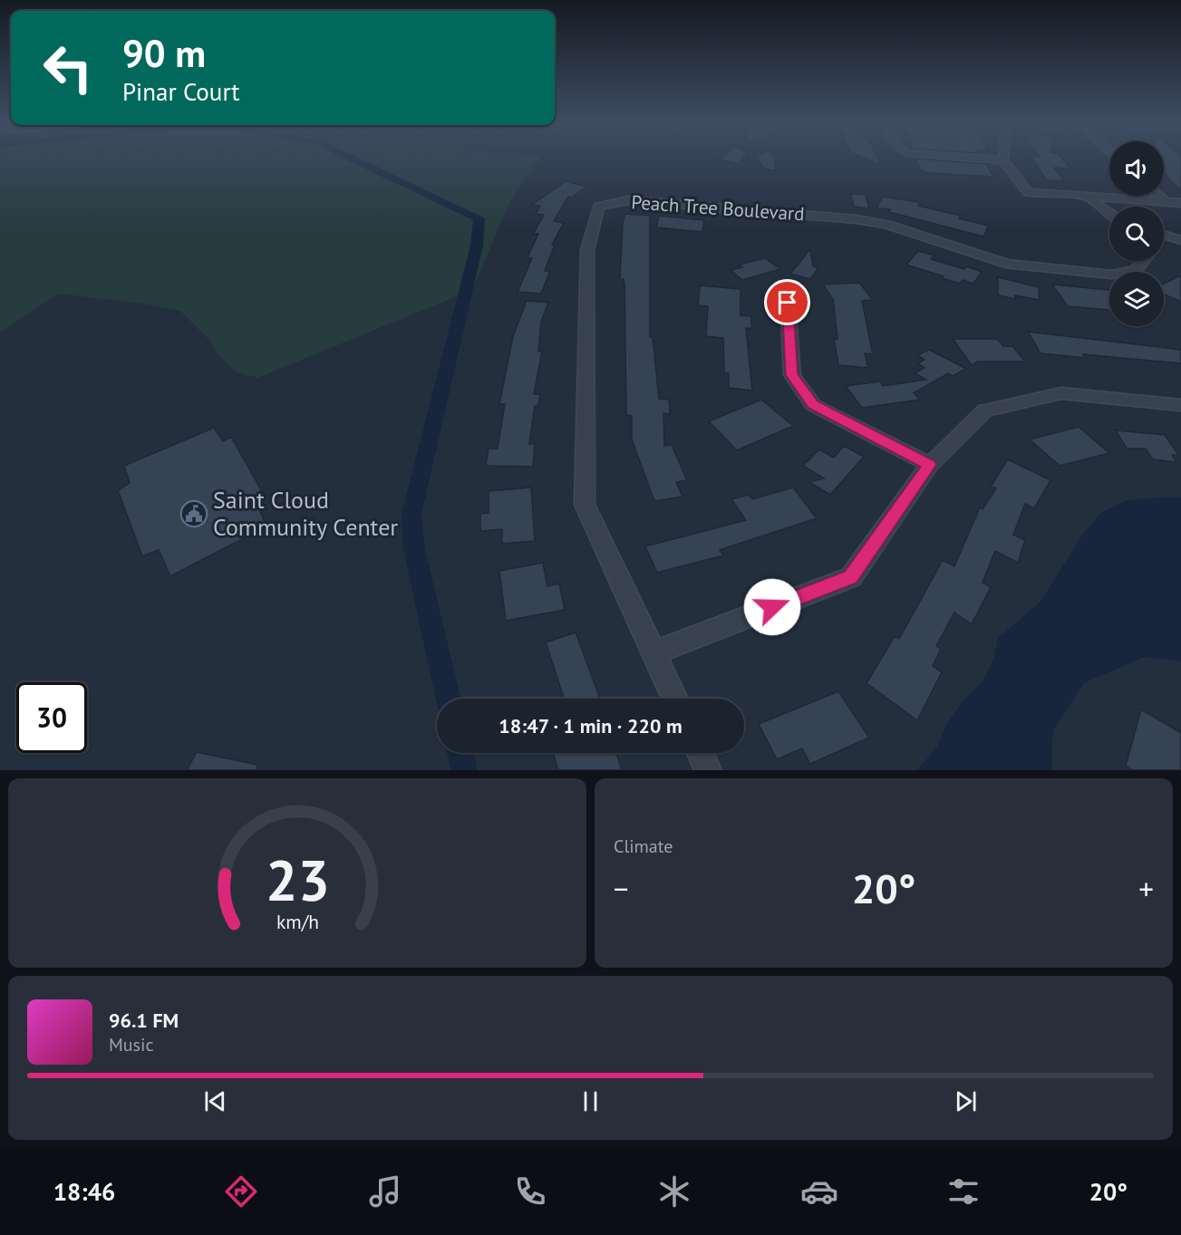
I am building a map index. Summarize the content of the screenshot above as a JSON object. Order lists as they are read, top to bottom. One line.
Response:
{"streets":{"street":["Peach Tree Boulevard"]},"places":{"public building":["Saint Cloud Community Center"]},"page":{"turn":["90 m","Pinar Court"],"limit":"30","trip":"18:47 · 1 min · 220 m","tile":"Climate","heat":["−","20°","+"],"song":["96.1 FM","Music"],"tabs":["18:46","20°"],"gauge":["23","km/h"]}}
